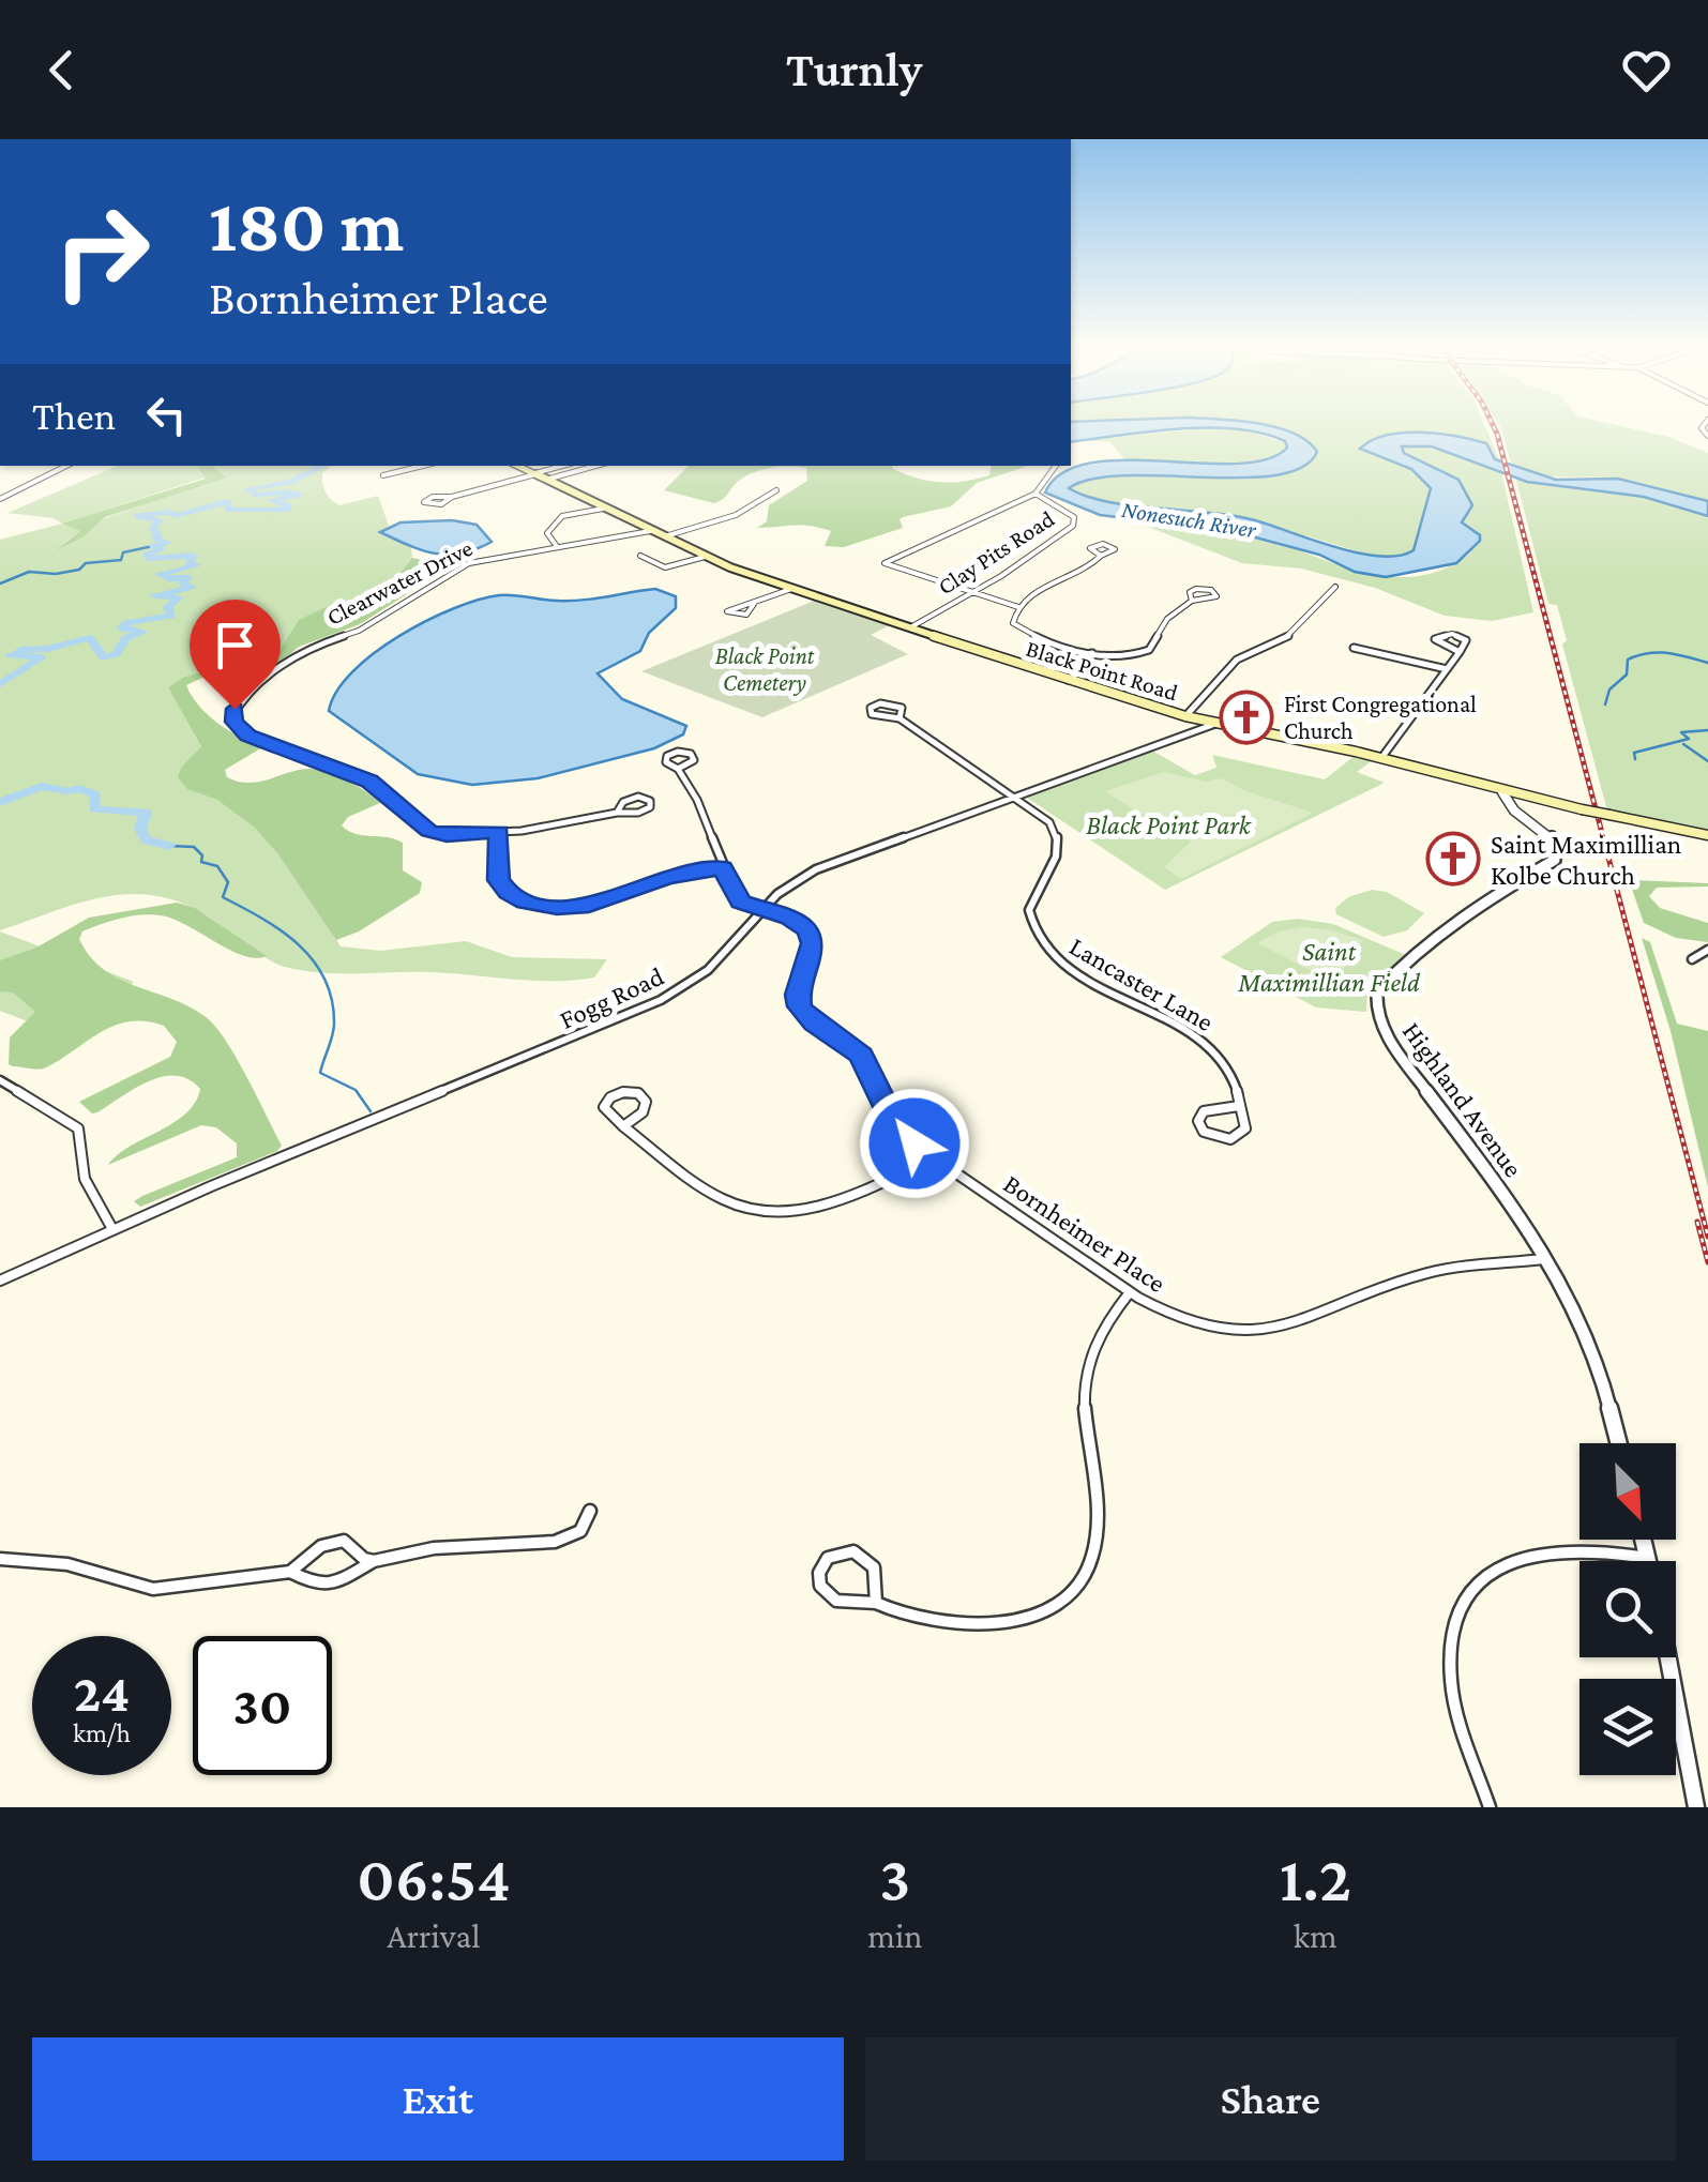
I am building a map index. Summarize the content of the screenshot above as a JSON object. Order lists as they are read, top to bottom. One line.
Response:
{"streets":{"main road":["Black Point Road"],"street":["Clay Pits Road","Clearwater Drive","Lancaster Lane","Fogg Road","Highland Avenue","Bornheimer Place"]},"crossings":[["Clay Pits Road","Black Point Road"],["Clearwater Drive","Black Point Road"],["Black Point Road","Fogg Road"],["Black Point Road","Highland Avenue"],["Lancaster Lane","Fogg Road"],["Fogg Road","Bornheimer Place"],["Highland Avenue","Bornheimer Place"]],"water":["Nonesuch River"],"parks":["Black Point Cemetery","Black Point Park","Saint Maximillian Field"],"places":{"church":["First Congregational Church","Saint Maximillian Kolbe Church"]},"north":"bottom right","page":{"header":"Turnly","turn":["180 m","Bornheimer Place"],"then":"Then","speed":"24 km/h","limit":"30","eta":["06:54","Arrival","3","min","1.2","km"],"buttons":["Exit","Share"]}}
